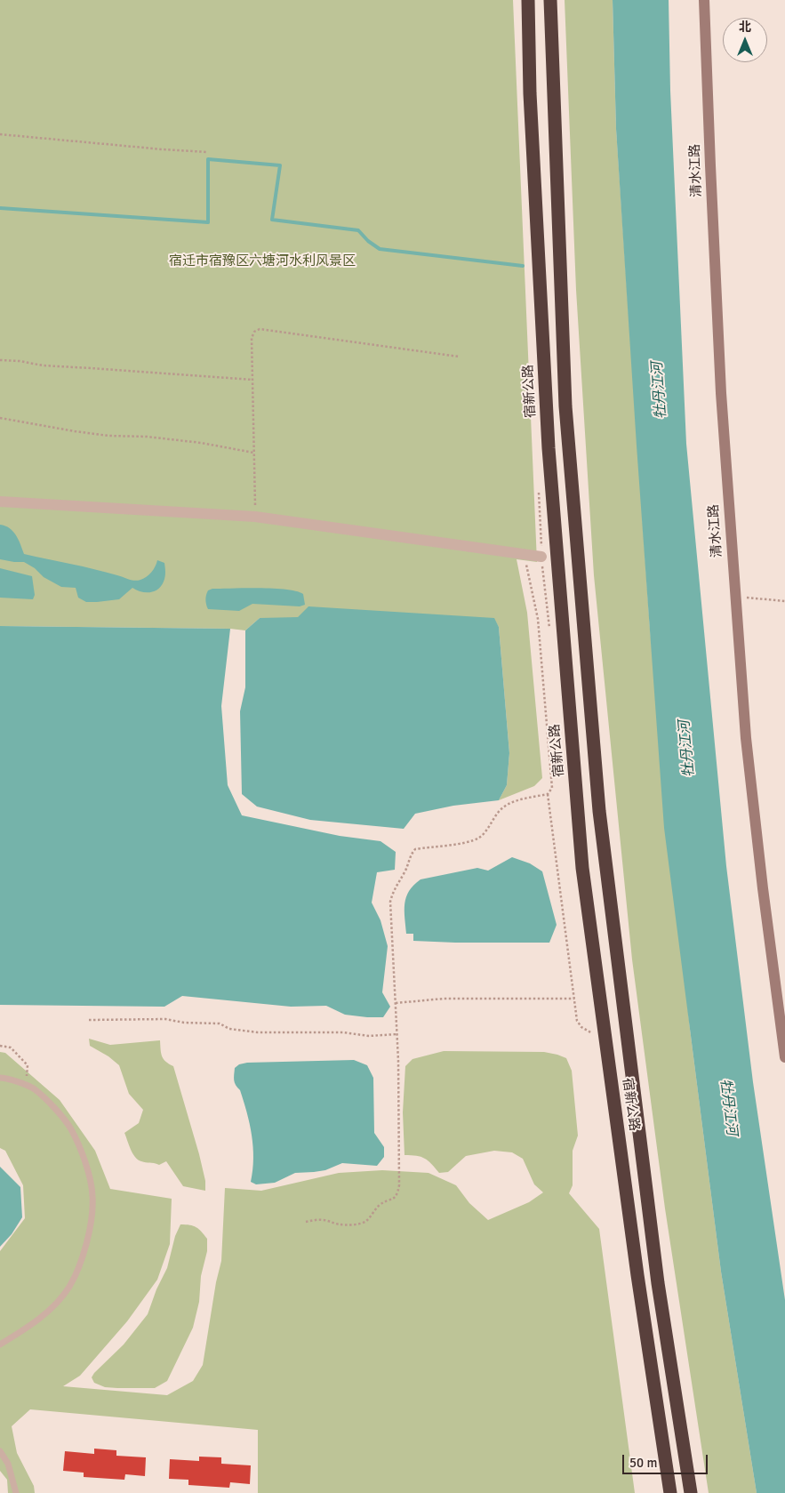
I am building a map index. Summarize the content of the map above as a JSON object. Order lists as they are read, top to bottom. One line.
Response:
{"streets":{"highway":["宿新公路"],"street":["清水江路"]},"water":["牡丹江河"],"parks":["宿迁市宿豫区六塘河水利风景区"],"scale_bar":"50 m","north":"top"}
